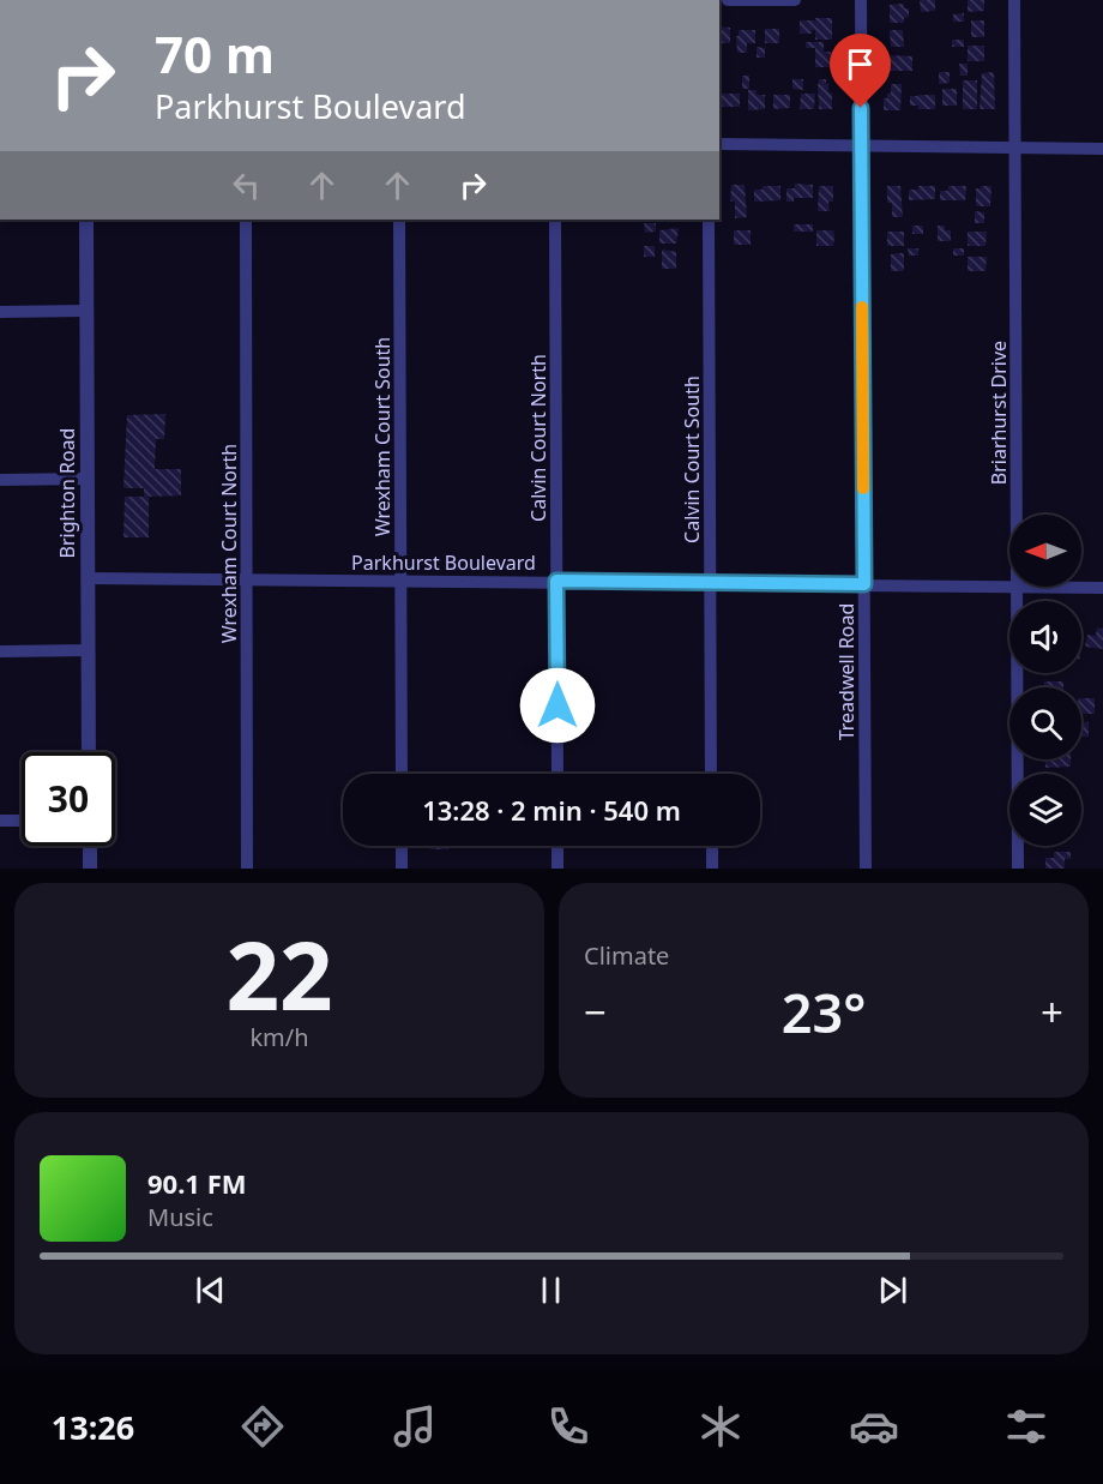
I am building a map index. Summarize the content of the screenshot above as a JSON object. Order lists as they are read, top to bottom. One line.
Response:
{"streets":{"street":["Briarhurst Drive","Wrexham Court South","Calvin Court North","Calvin Court South","Brighton Road","Wrexham Court North","Parkhurst Boulevard","Treadwell Road"]},"crossings":[["Wrexham Court South","Parkhurst Boulevard"],["Calvin Court North","Parkhurst Boulevard"],["Calvin Court South","Parkhurst Boulevard"],["Brighton Road","Parkhurst Boulevard"],["Wrexham Court North","Parkhurst Boulevard"],["Parkhurst Boulevard","Treadwell Road"]],"north":"left","page":{"turn":["70 m","Parkhurst Boulevard"],"limit":"30","trip":"13:28 · 2 min · 540 m","tile":[["22","km/h"],"Climate"],"heat":["−","23°","+"],"song":["90.1 FM","Music"],"tabs":"13:26"}}
